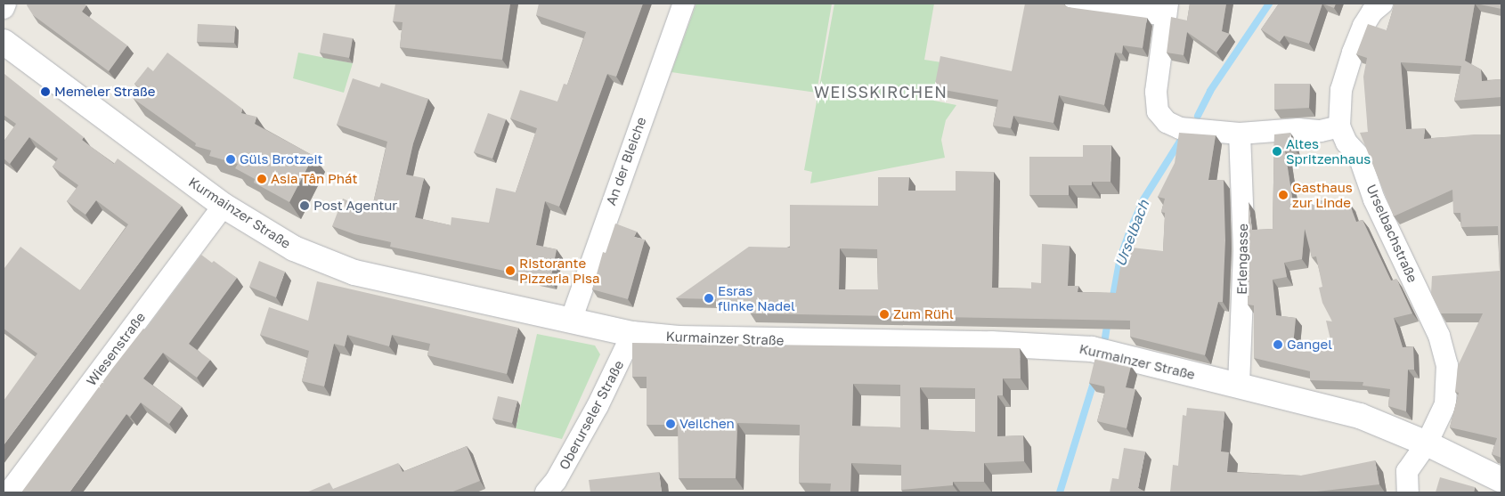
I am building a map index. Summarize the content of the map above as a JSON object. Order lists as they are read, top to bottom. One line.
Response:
{"streets":{"main road":["Kurmainzer Straße"],"street":["An der Bleiche","Urselbachstraße","Erlengasse","Wiesenstraße","Oberurseler Straße"]},"crossings":[["An der Bleiche","Kurmainzer Straße"],["Kurmainzer Straße","Urselbachstraße"],["Kurmainzer Straße","Erlengasse"],["Kurmainzer Straße","Wiesenstraße"],["Kurmainzer Straße","Oberurseler Straße"]],"districts":["WEISSKIRCHEN"],"water":["Urselbach"],"places":["Memeler Straße","Altes Spritzenhaus","Güls Brotzeit","Asia Tân Phát","Gasthaus zur Linde","Post Agentur","Ristorante Pizzeria Pisa","Esras flinke Nadel","Zum Rühl","Gangel","Veilchen"]}
